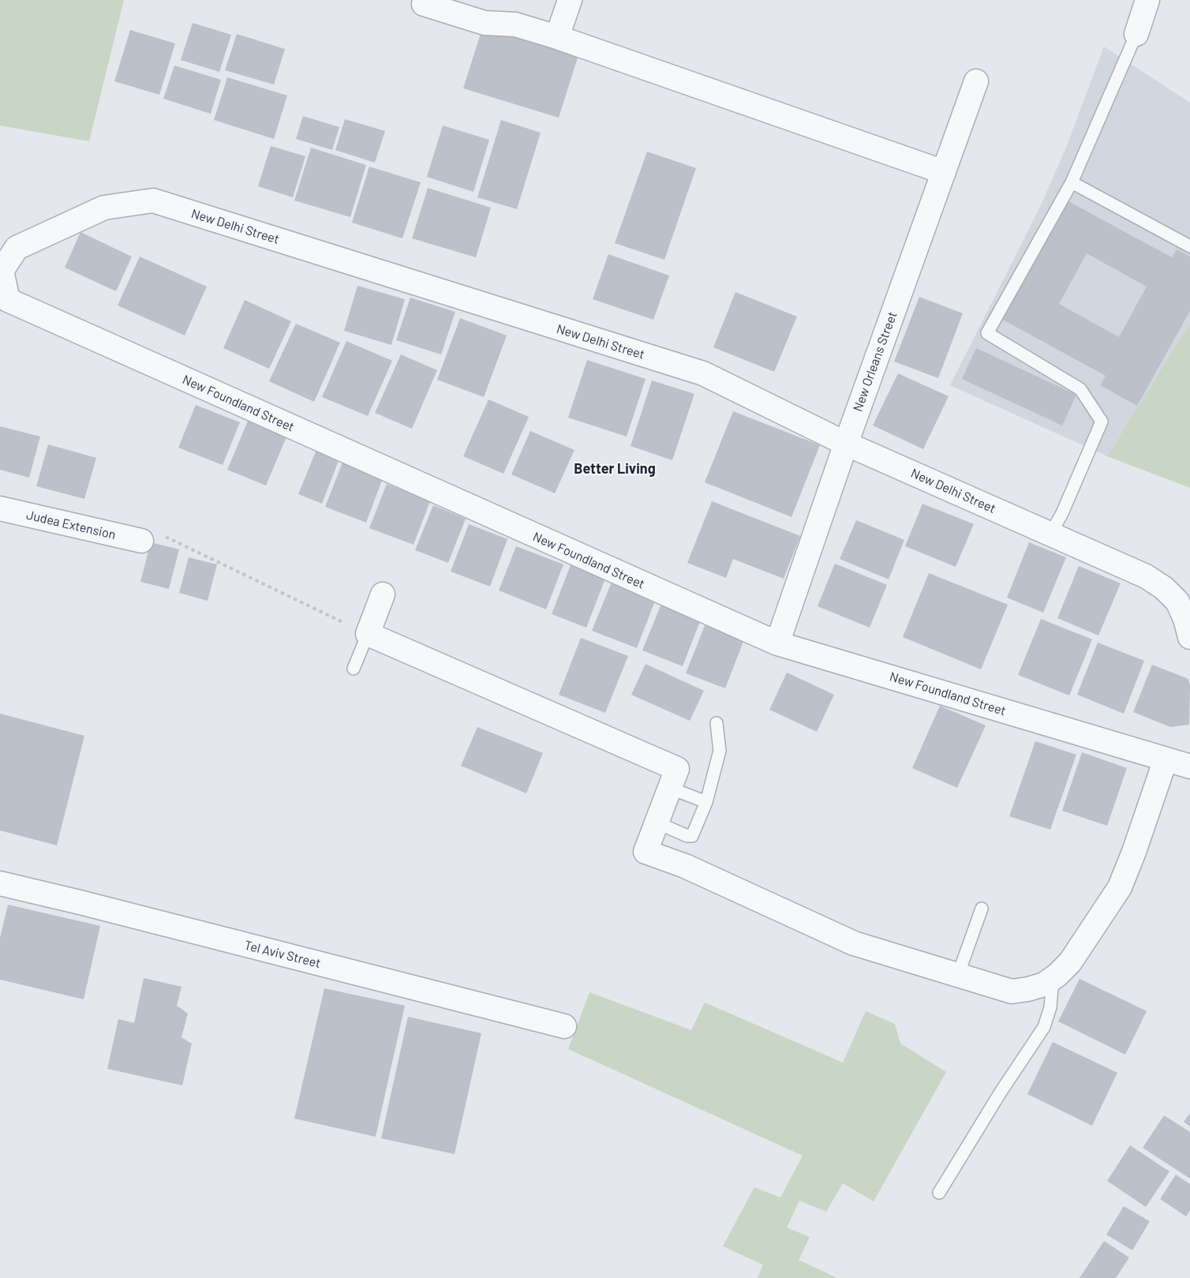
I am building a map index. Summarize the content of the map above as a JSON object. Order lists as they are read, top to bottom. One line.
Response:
{"streets":{"street":["New Delhi Street","New Orleans Street","New Foundland Street","Judea Extension","Tel Aviv Street"]},"crossings":[["New Delhi Street","New Orleans Street"],["New Delhi Street","New Foundland Street"],["New Orleans Street","New Foundland Street"]],"districts":["Better Living"]}
